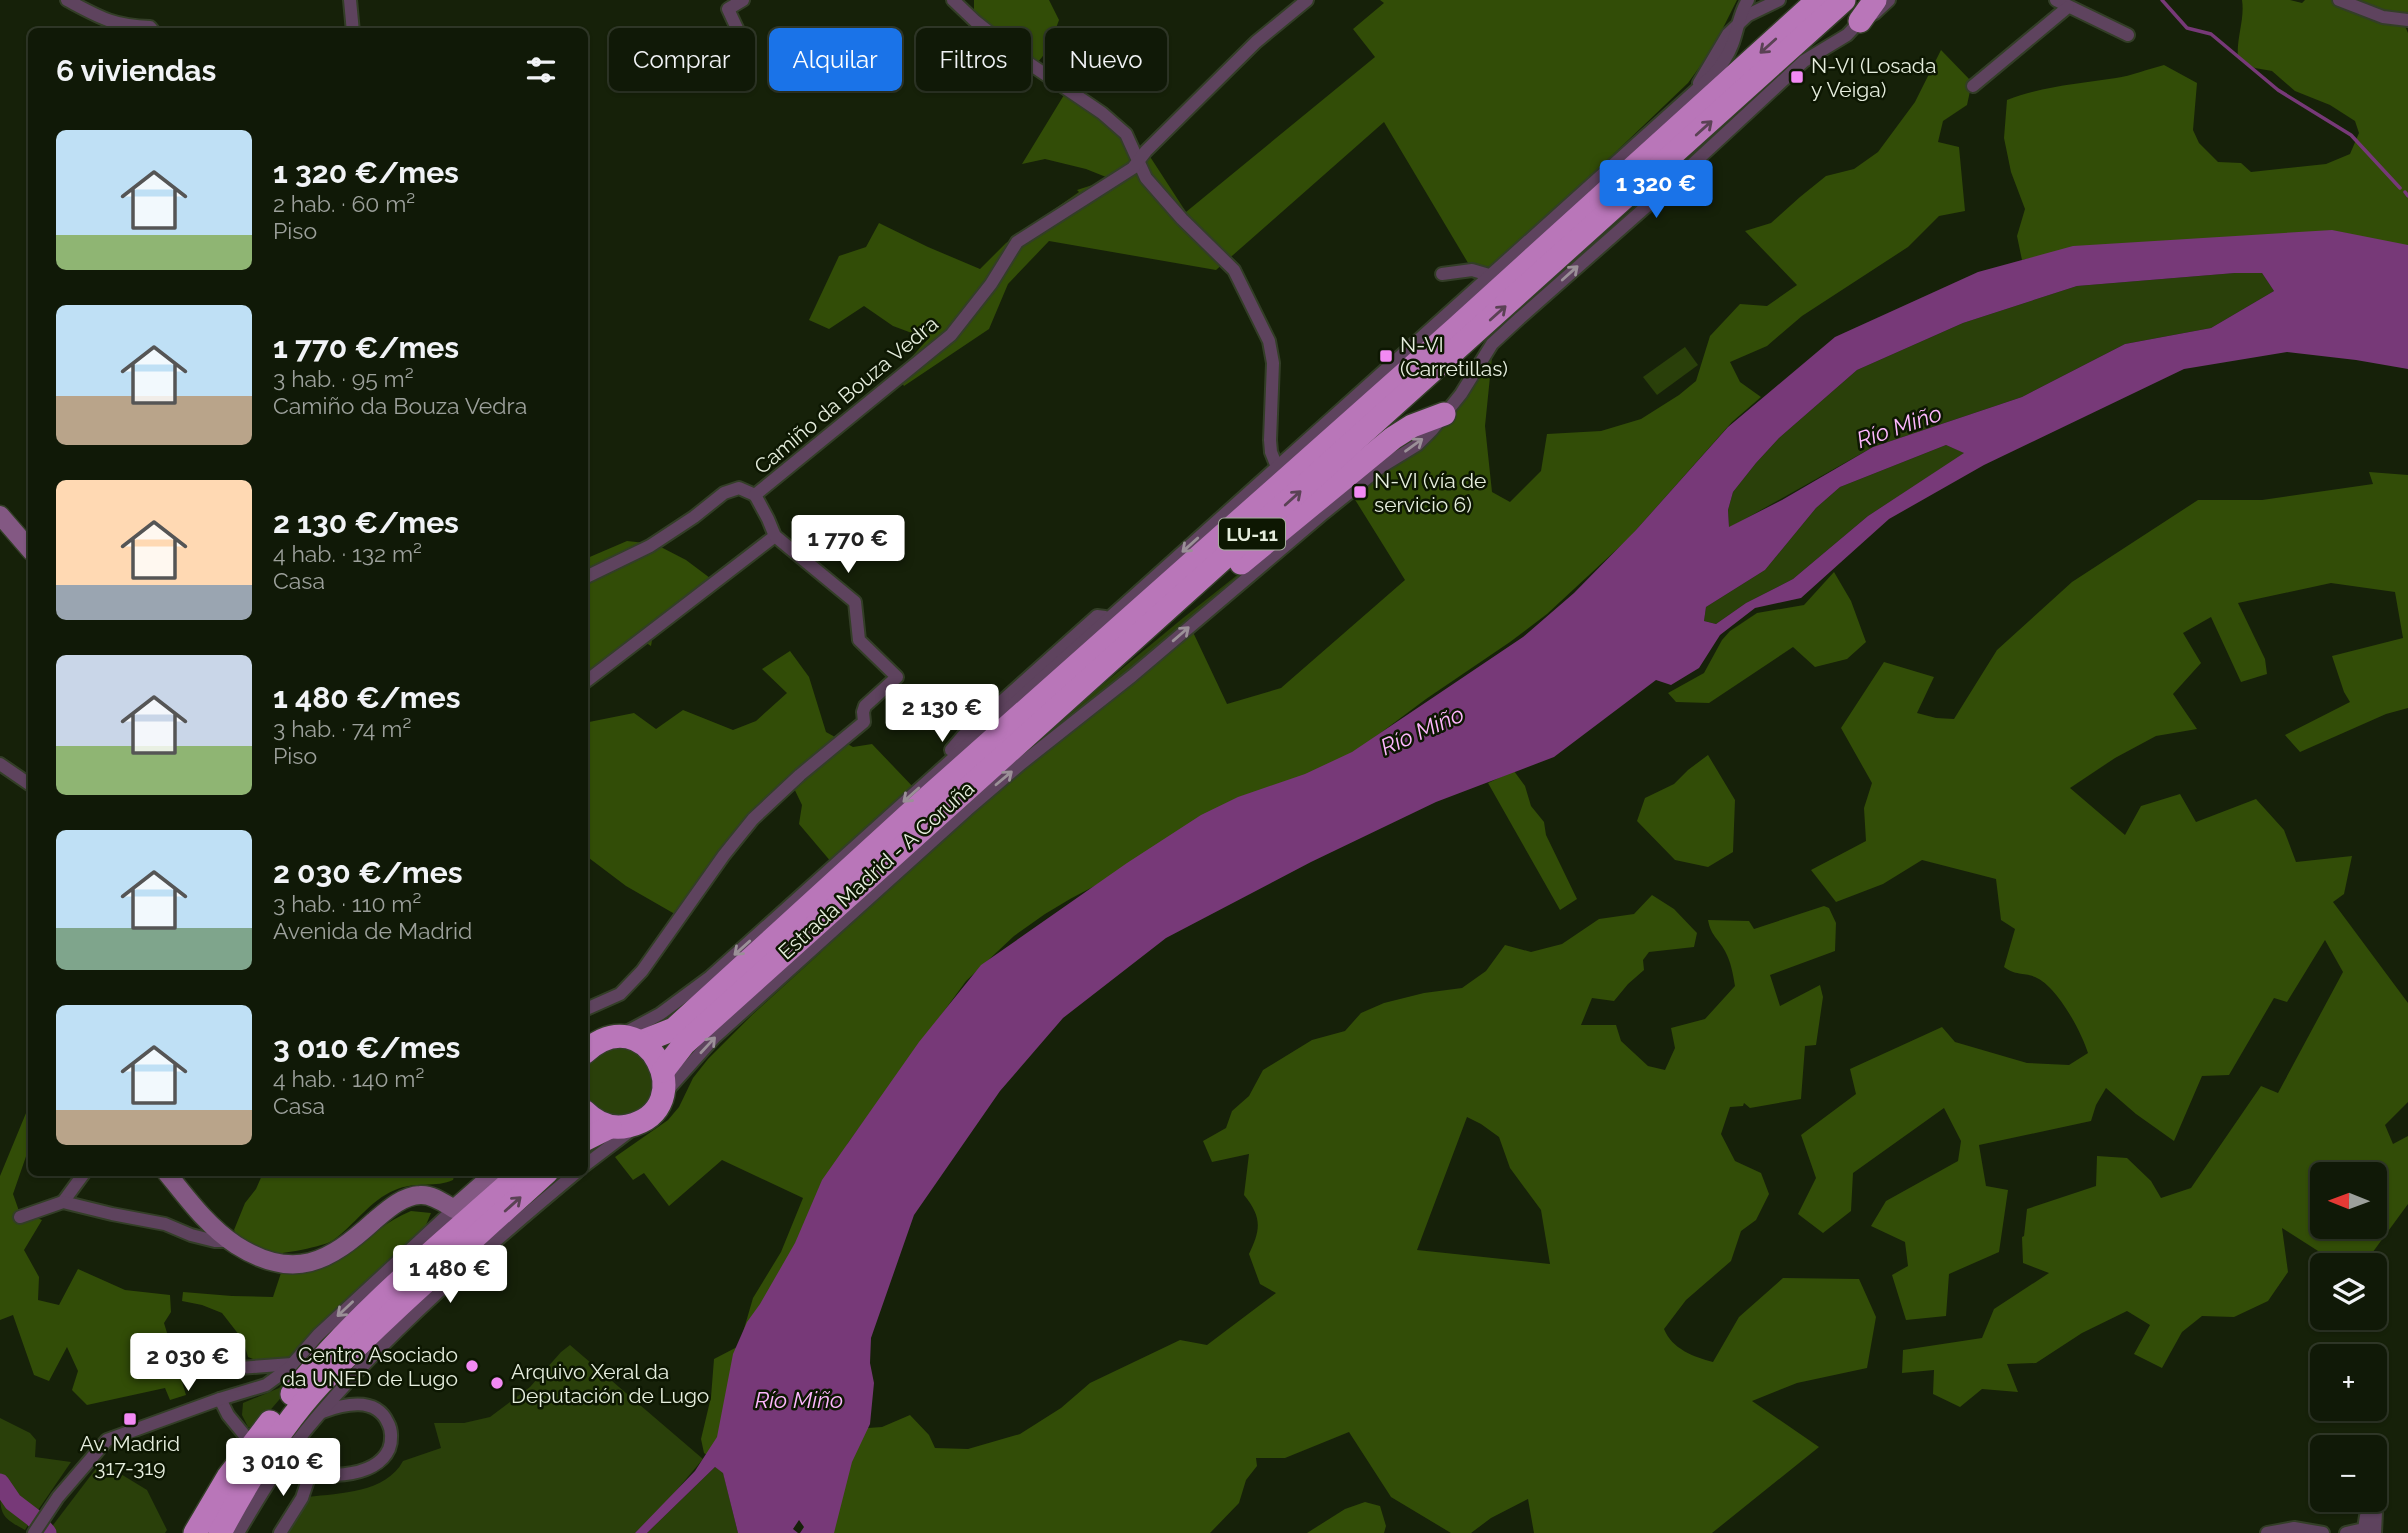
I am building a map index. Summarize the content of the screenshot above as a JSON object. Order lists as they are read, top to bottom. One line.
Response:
{"streets":{"highway":["LU-11","Estrada Madrid - A Coruña"],"street":["Camiño da Bouza Vedra"]},"water":["Río Miño"],"places":{"transit":["N-VI (Losada y Veiga)","N-VI (Carretillas)","N-VI (vía de servicio 6)","Av. Madrid 317-319"],"other":["Centro Asociado da UNED de Lugo","Arquivo Xeral da Deputación de Lugo"]},"north":"left","page":{"chip":["Comprar","Alquilar","Filtros","Nuevo"],"heading":"6 viviendas","list":[{"name":"1 320 €/mes","note":"2 hab. · 60 m² · Piso"},{"name":"1 770 €/mes","note":"3 hab. · 95 m² · Camiño da Bouza Vedra"},{"name":"2 130 €/mes","note":"4 hab. · 132 m² · Casa"},{"name":"1 480 €/mes","note":"3 hab. · 74 m² · Piso"},{"name":"2 030 €/mes","note":"3 hab. · 110 m² · Avenida de Madrid"},{"name":"3 010 €/mes","note":"4 hab. · 140 m² · Casa"}],"price":["1 320 €","1 770 €","2 130 €","1 480 €","2 030 €","3 010 €"],"map_buttons":["+","−"]}}
